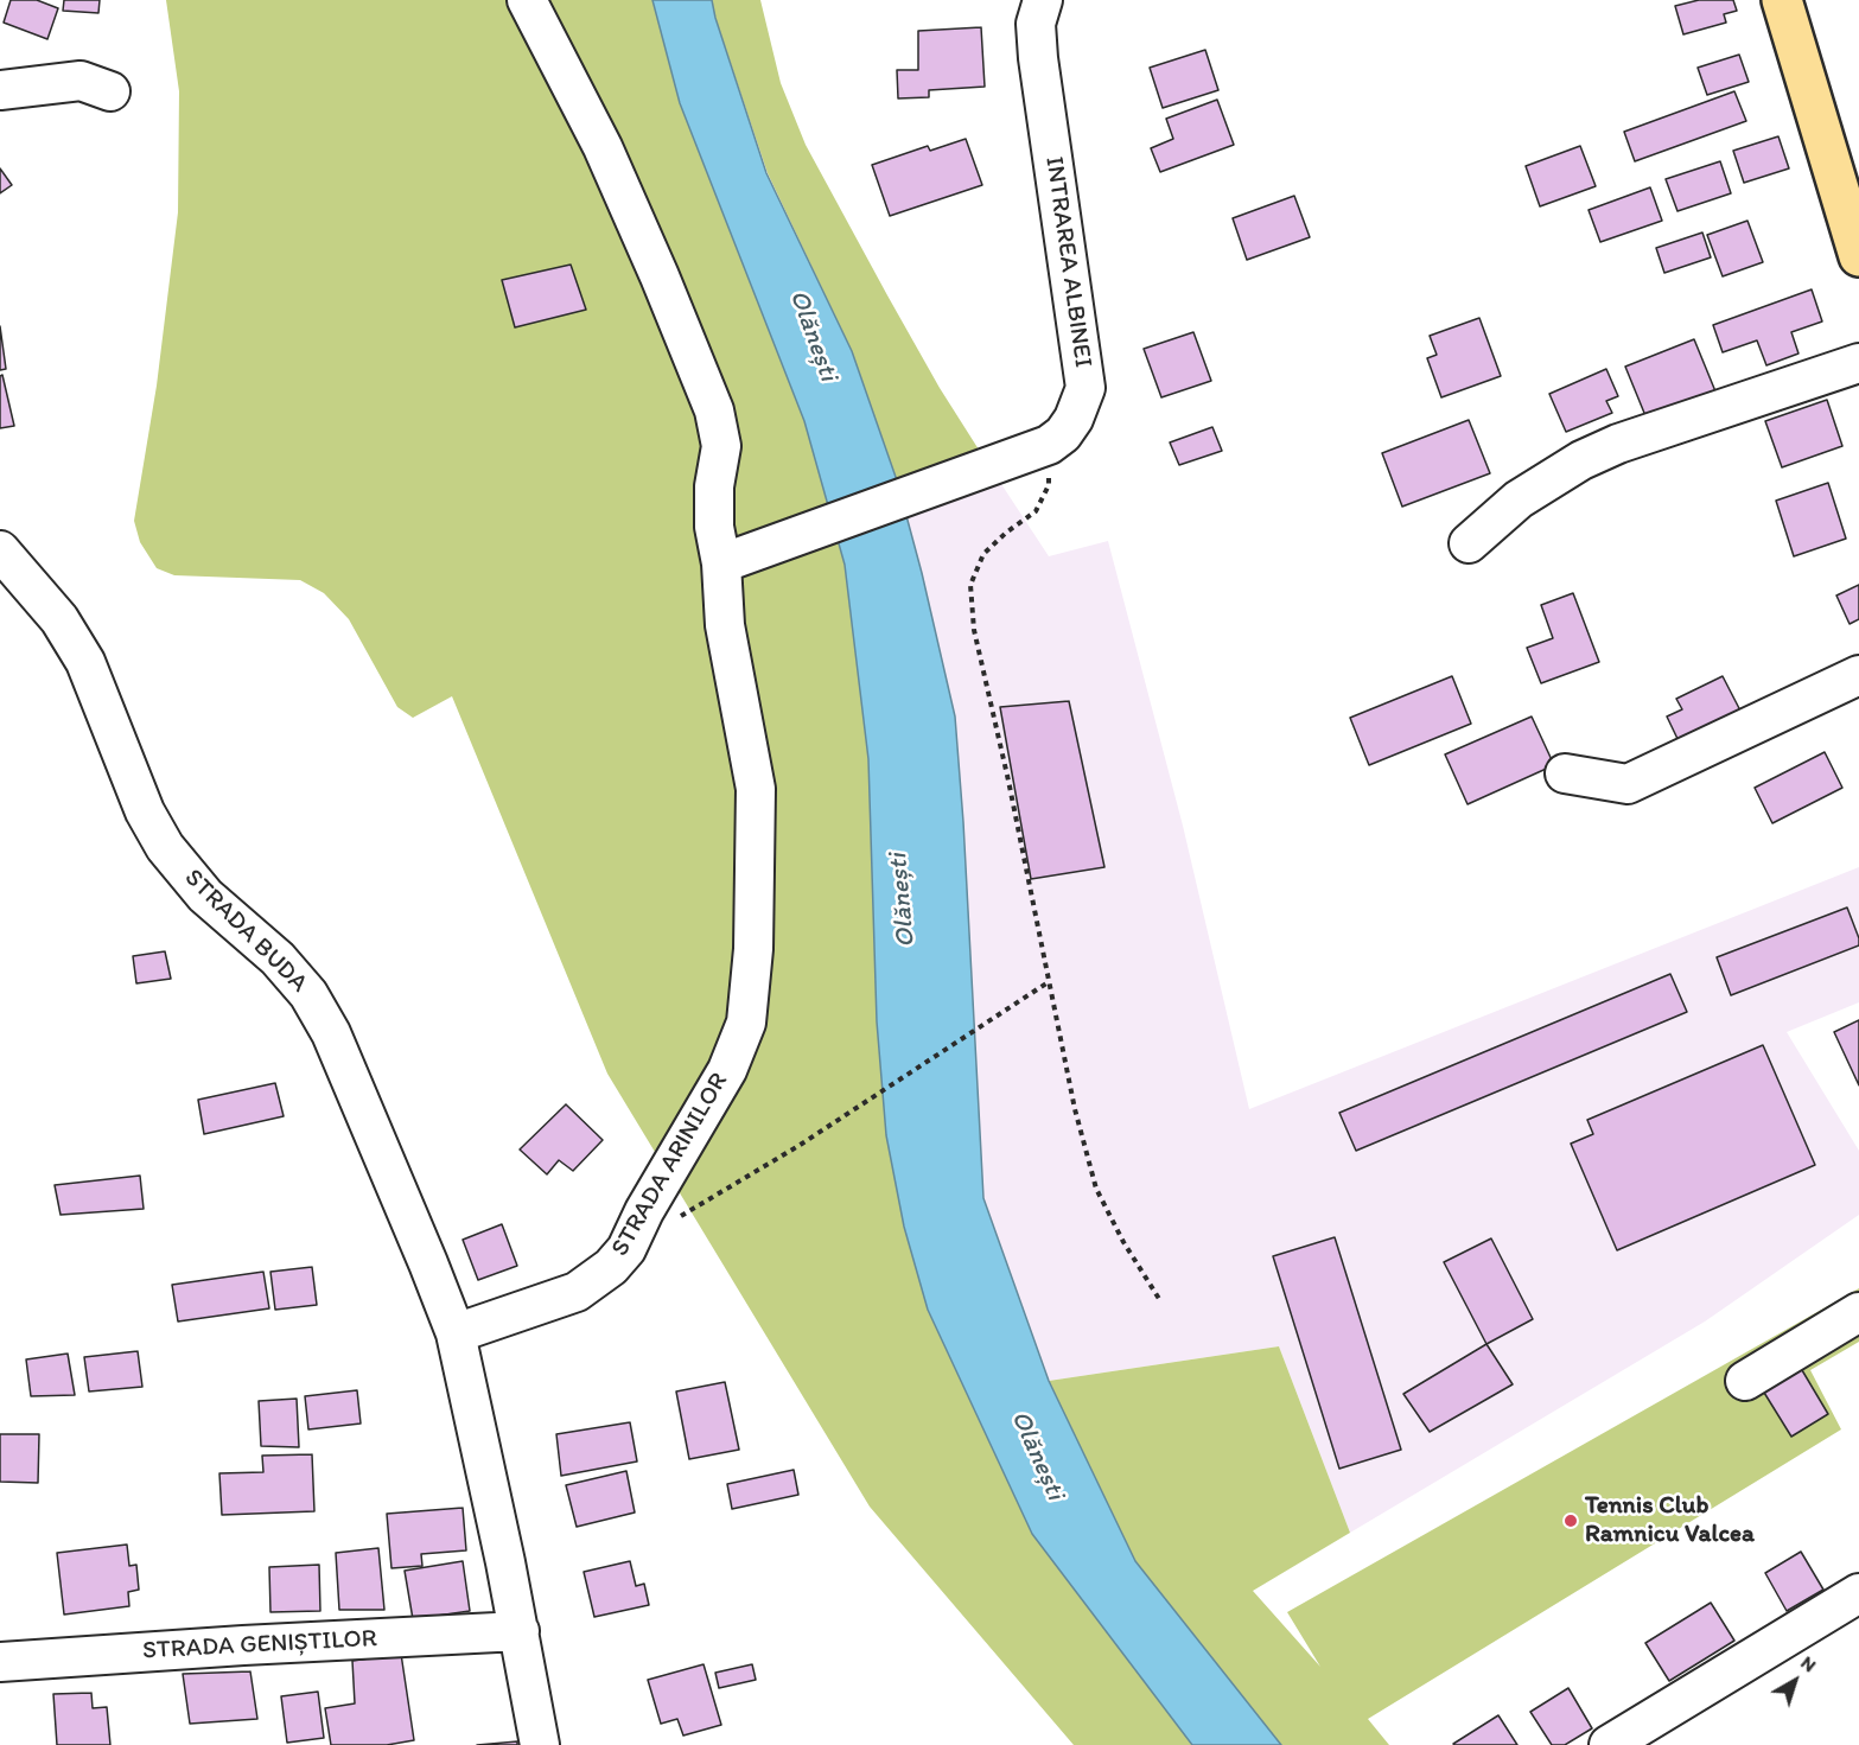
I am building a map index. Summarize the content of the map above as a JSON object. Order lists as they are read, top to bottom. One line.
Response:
{"streets":{"street":["INTRAREA ALBINEI","STRADA BUDA","STRADA ARINILOR","STRADA GENIȘTILOR"]},"crossings":[["INTRAREA ALBINEI","STRADA ARINILOR"],["STRADA BUDA","STRADA ARINILOR"]],"water":["Olănești"],"places":["Tennis Club Ramnicu Valcea"],"north":"top right"}
